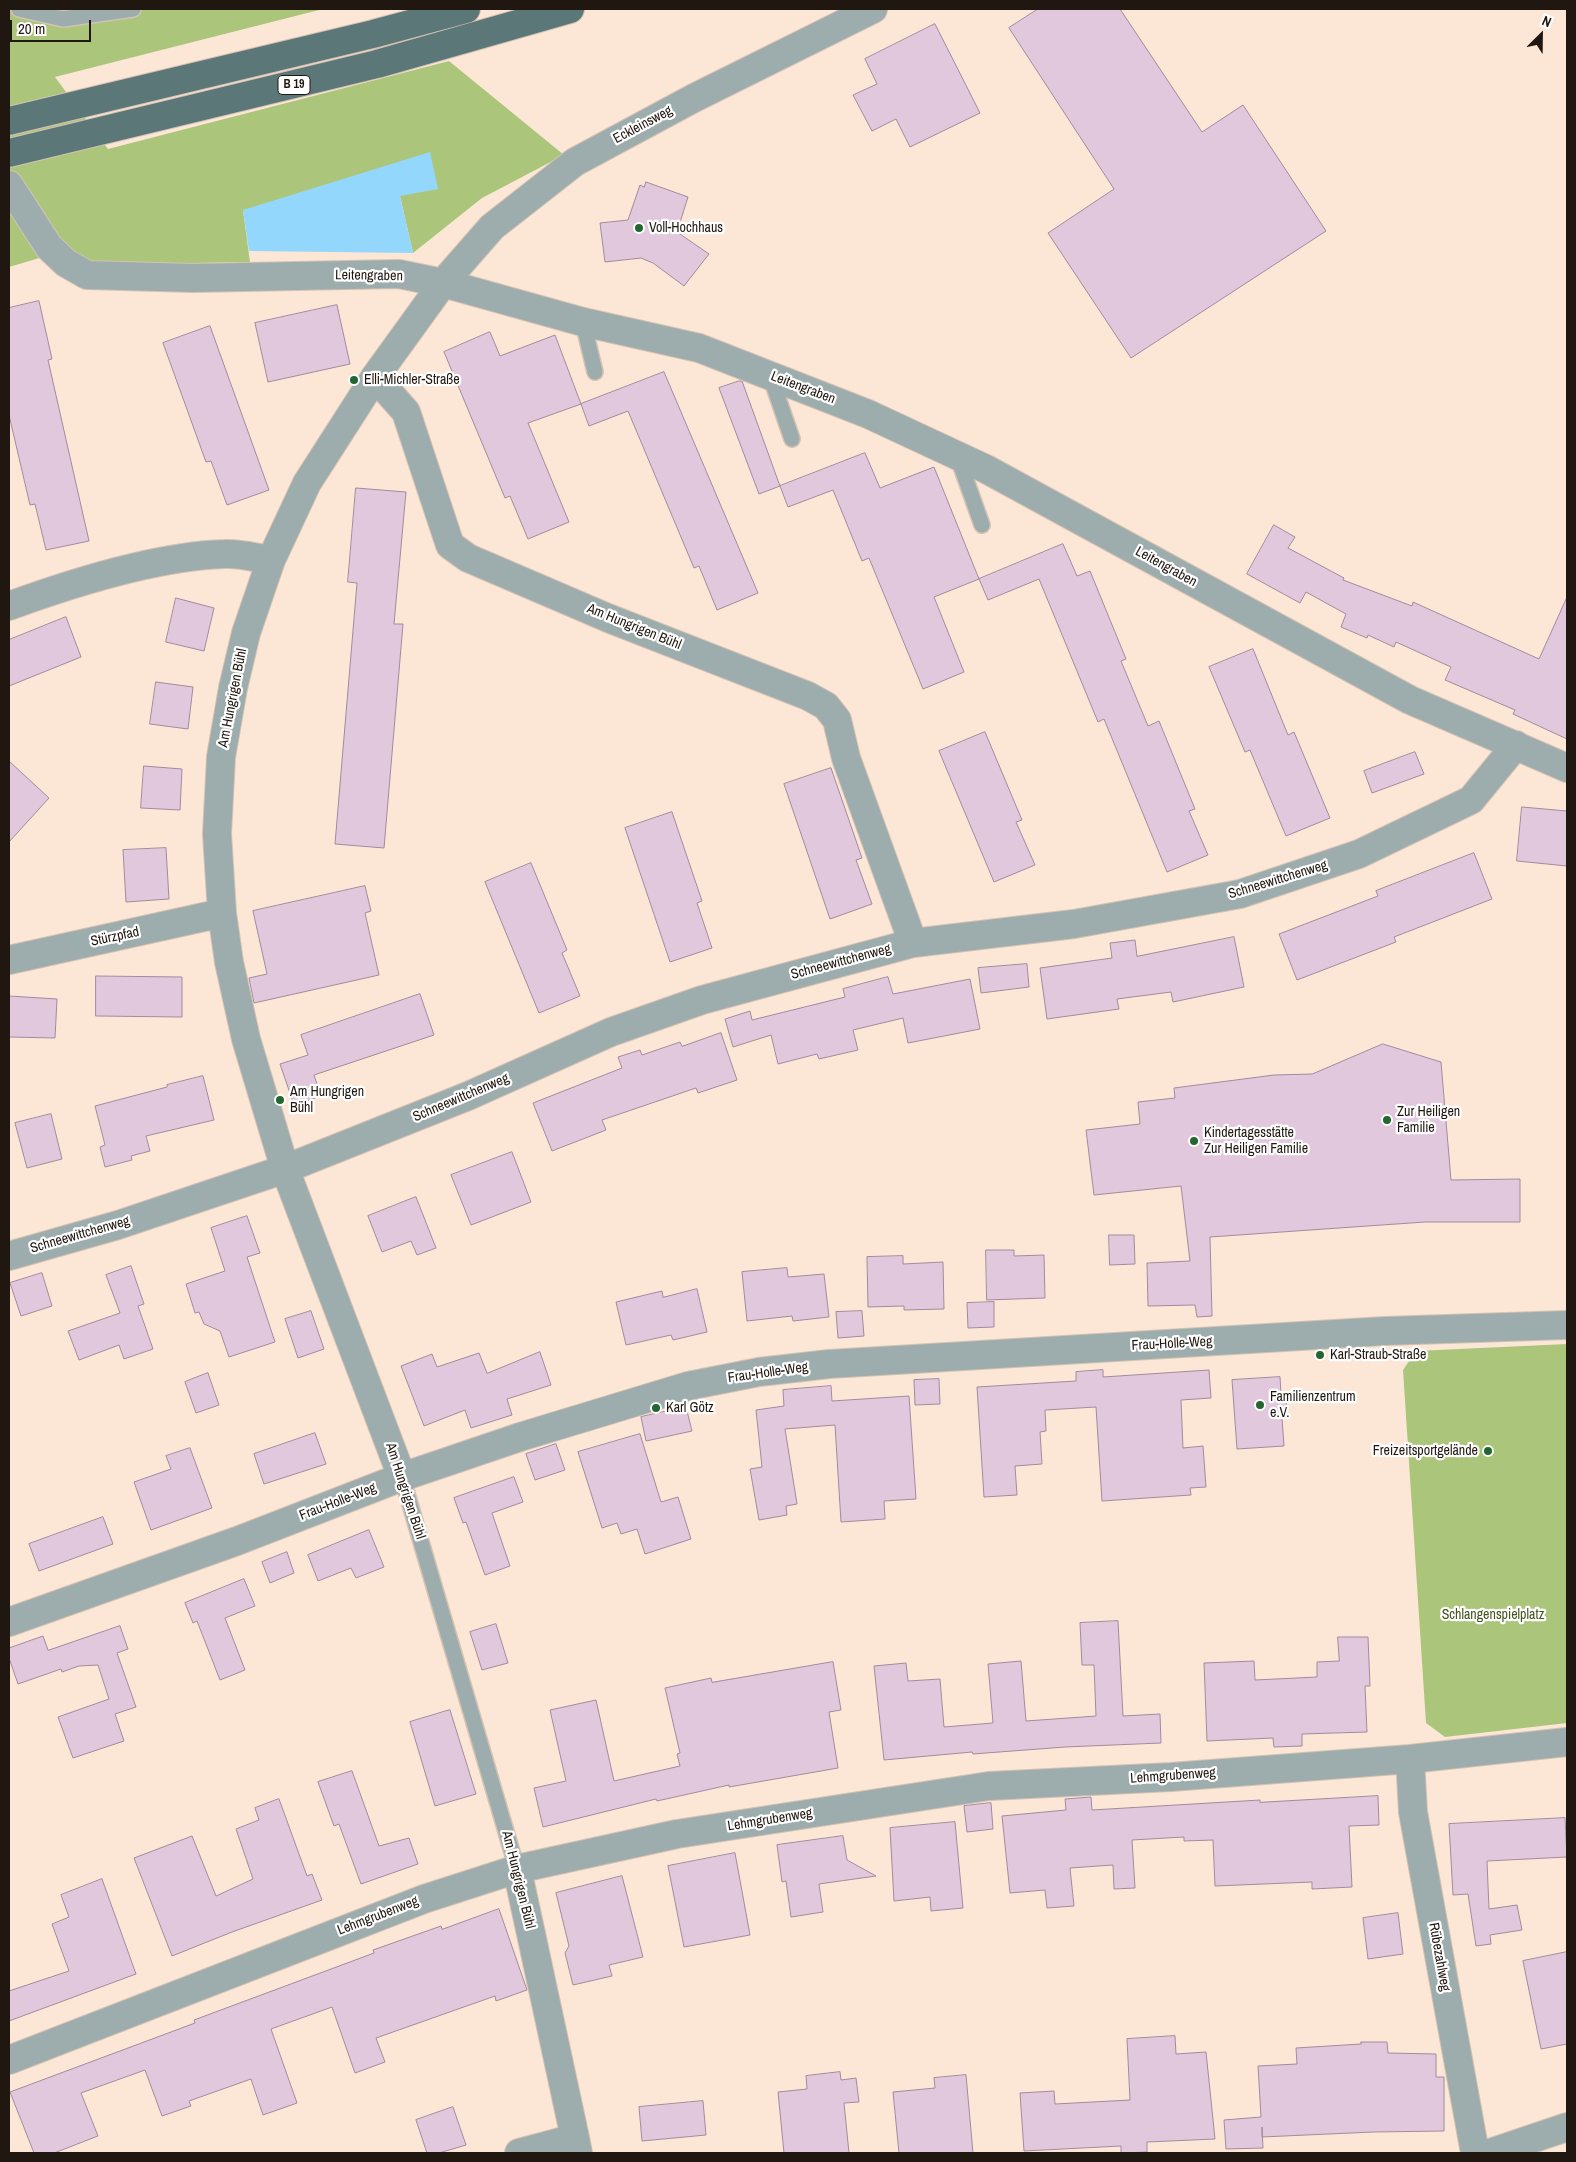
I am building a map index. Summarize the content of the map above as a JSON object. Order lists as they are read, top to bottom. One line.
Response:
{"streets":{"main road":["B 19"],"street":["Eckleinsweg","Leitengraben","Am Hungrigen Bühl","Schneewittchenweg","Stürzpfad","Frau-Holle-Weg","Lehmgrubenweg","Rübezahlweg"]},"crossings":[["Eckleinsweg","Leitengraben"],["Eckleinsweg","Am Hungrigen Bühl"],["Leitengraben","Am Hungrigen Bühl"],["Leitengraben","Schneewittchenweg"],["Am Hungrigen Bühl","Schneewittchenweg"],["Am Hungrigen Bühl","Stürzpfad"],["Am Hungrigen Bühl","Frau-Holle-Weg"],["Am Hungrigen Bühl","Lehmgrubenweg"],["Lehmgrubenweg","Rübezahlweg"]],"parks":["Schlangenspielplatz"],"places":["Voll-Hochhaus","Elli-Michler-Straße","Am Hungrigen Bühl","Zur Heiligen Familie","Kindertagesstätte Zur Heiligen Familie","Karl-Straub-Straße","Familienzentrum e.V.","Karl Götz","Freizeitsportgelände"],"scale_bar":"20 m","north":"top right"}
